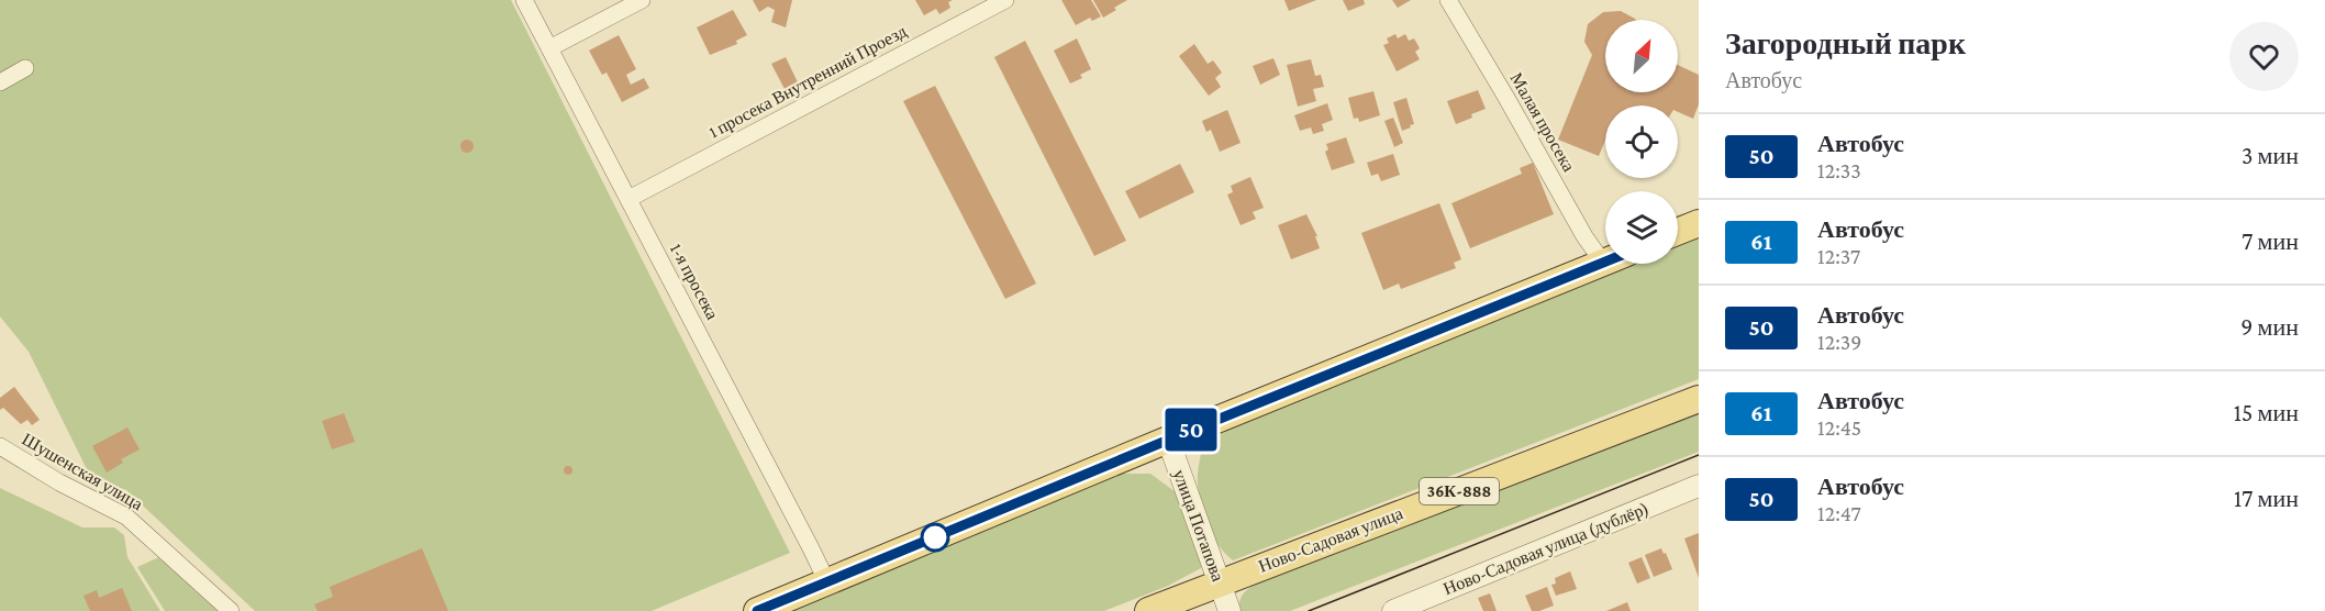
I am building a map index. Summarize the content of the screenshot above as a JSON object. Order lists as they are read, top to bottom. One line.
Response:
{"streets":{"main road":["36К-888","Ново-Садовая улица"],"street":["1 просека Внутренний Проезд","Малая просека","1-я просека","Шушенская улица","улица Потапова","Ново-Садовая улица (дублёр)"]},"crossings":[["1 просека Внутренний Проезд","1-я просека"],["улица Потапова","Ново-Садовая улица"]],"lines":["bus line 50"],"north":"top right","page":{"on_map":"50","heading":["Загородный парк","Автобус"],"list":[{"mark":"50","name":"Автобус","note":"12:33","value":"3 мин"},{"mark":"61","name":"Автобус","note":"12:37","value":"7 мин"},{"mark":"50","name":"Автобус","note":"12:39","value":"9 мин"},{"mark":"61","name":"Автобус","note":"12:45","value":"15 мин"},{"mark":"50","name":"Автобус","note":"12:47","value":"17 мин"}]}}
